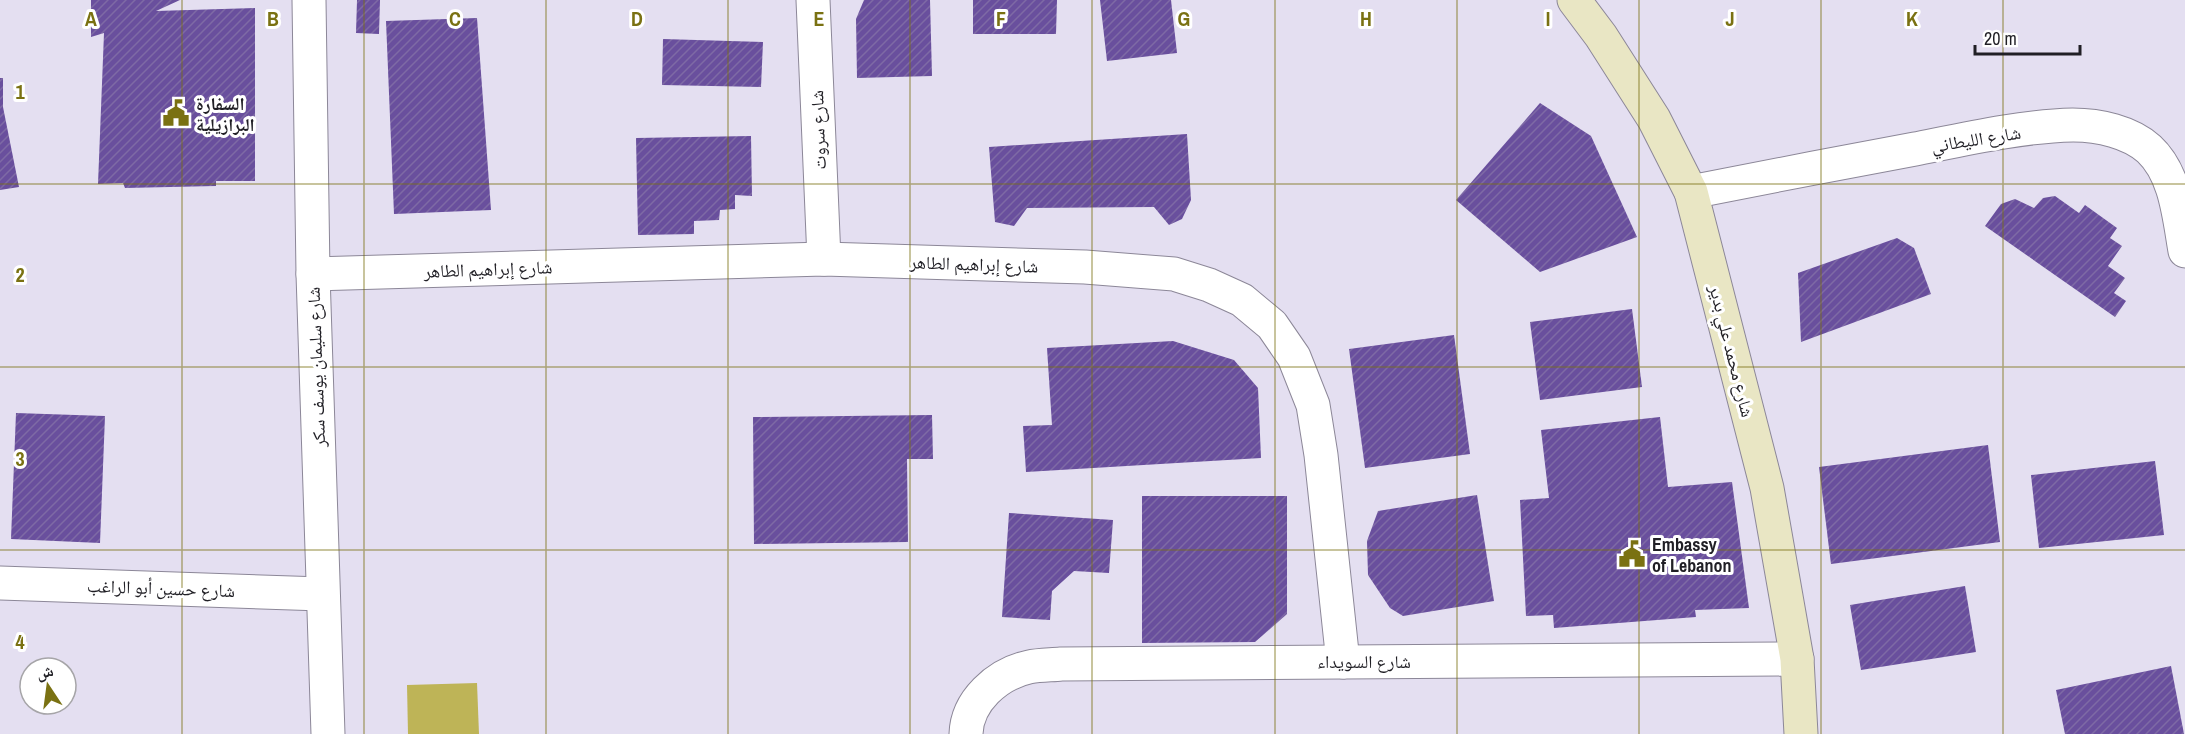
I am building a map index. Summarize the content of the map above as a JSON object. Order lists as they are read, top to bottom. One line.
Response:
{"streets":{"street":["شارع سروت","شارع الليطاني","شارع إبراهيم الطاهر","شارع محمد علي بدير","شارع سليمان يوسف سكر","شارع حسين أبو الراغب","شارع السويداء"]},"crossings":[["شارع سروت","شارع إبراهيم الطاهر"],["شارع الليطاني","شارع محمد علي بدير"],["شارع إبراهيم الطاهر","شارع سليمان يوسف سكر"],["شارع إبراهيم الطاهر","شارع السويداء"],["شارع محمد علي بدير","شارع السويداء"],["شارع سليمان يوسف سكر","شارع حسين أبو الراغب"]],"places":{"public building":["السفارة البرازيلية","Embassy of Lebanon"]},"scale_bar":"20 m","north":"top","grid":{"columns":["A","B","C","D","E","F","G","H","I","J","K"],"rows":["1","2","3","4"]}}
